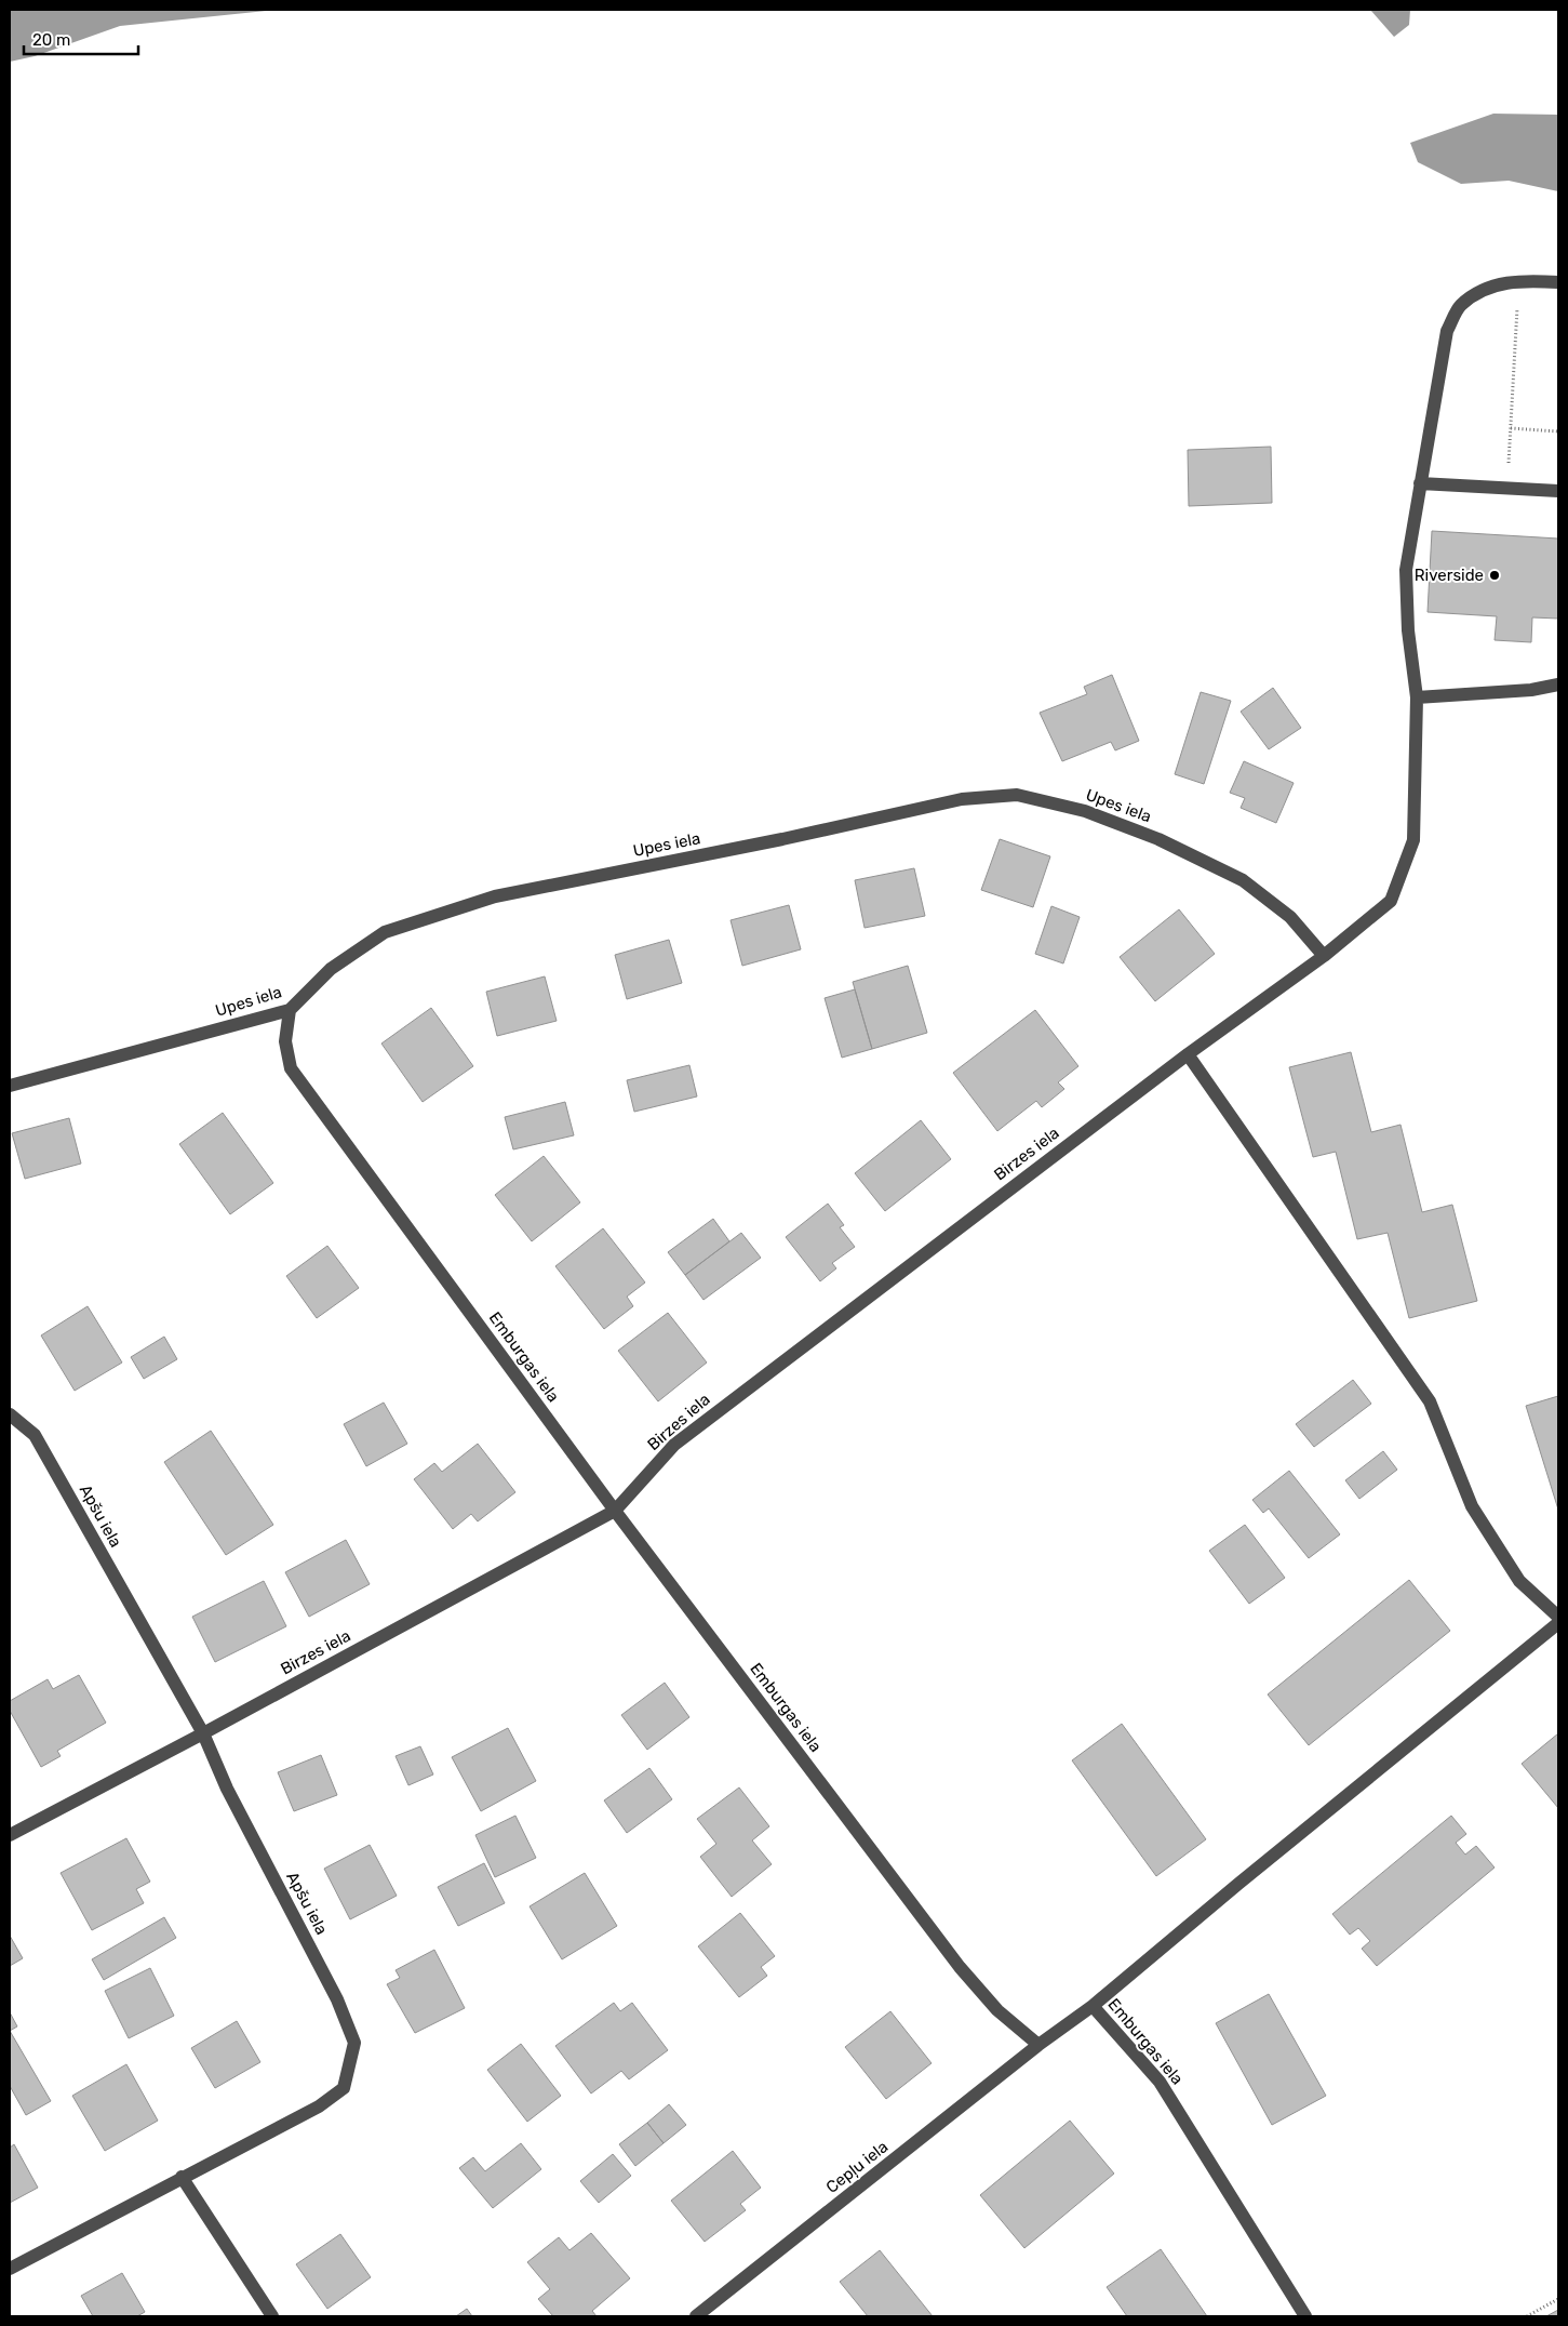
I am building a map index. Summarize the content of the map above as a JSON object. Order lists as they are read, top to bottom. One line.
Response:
{"streets":{"street":["Upes iela","Birzes iela","Emburgas iela","Apšu iela","Cepļu iela"]},"crossings":[["Upes iela","Birzes iela"],["Upes iela","Emburgas iela"],["Birzes iela","Emburgas iela"],["Birzes iela","Apšu iela"],["Emburgas iela","Cepļu iela"]],"places":["Riverside"],"scale_bar":"20 m"}
